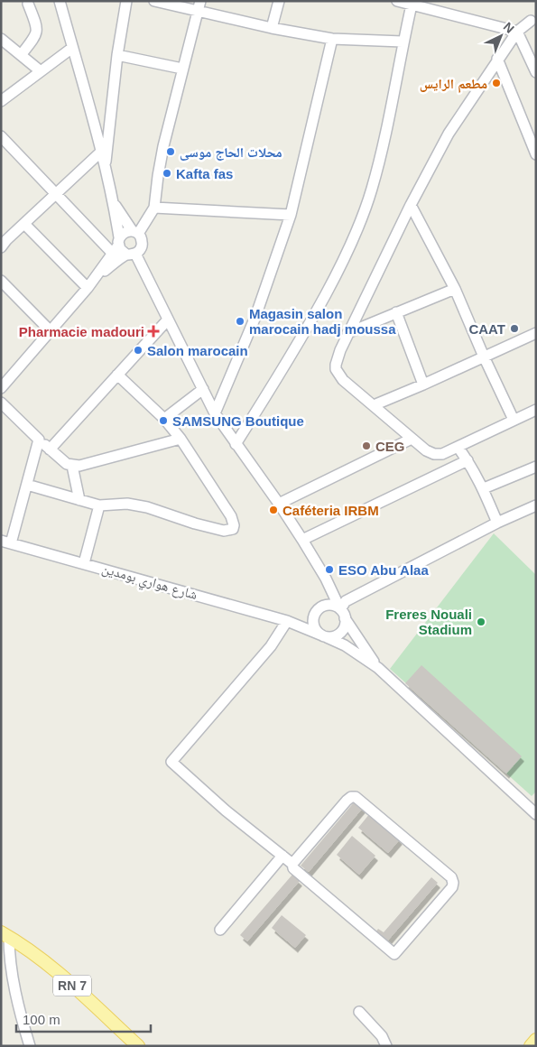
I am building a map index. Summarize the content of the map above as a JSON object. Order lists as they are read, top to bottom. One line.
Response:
{"streets":{"main road":["RN 7"],"street":["شارع هواري بومدين"]},"places":{"other":["مطعم الرايس","محلات الحاج موسى","Kafta fas","Magasin salon marocain hadj moussa","CAAT","Salon marocain","SAMSUNG Boutique","CEG","Caféteria IRBM","ESO Abu Alaa","Freres Nouali Stadium"],"health":["Pharmacie madouri"]},"scale_bar":"100 m","north":"top right"}
